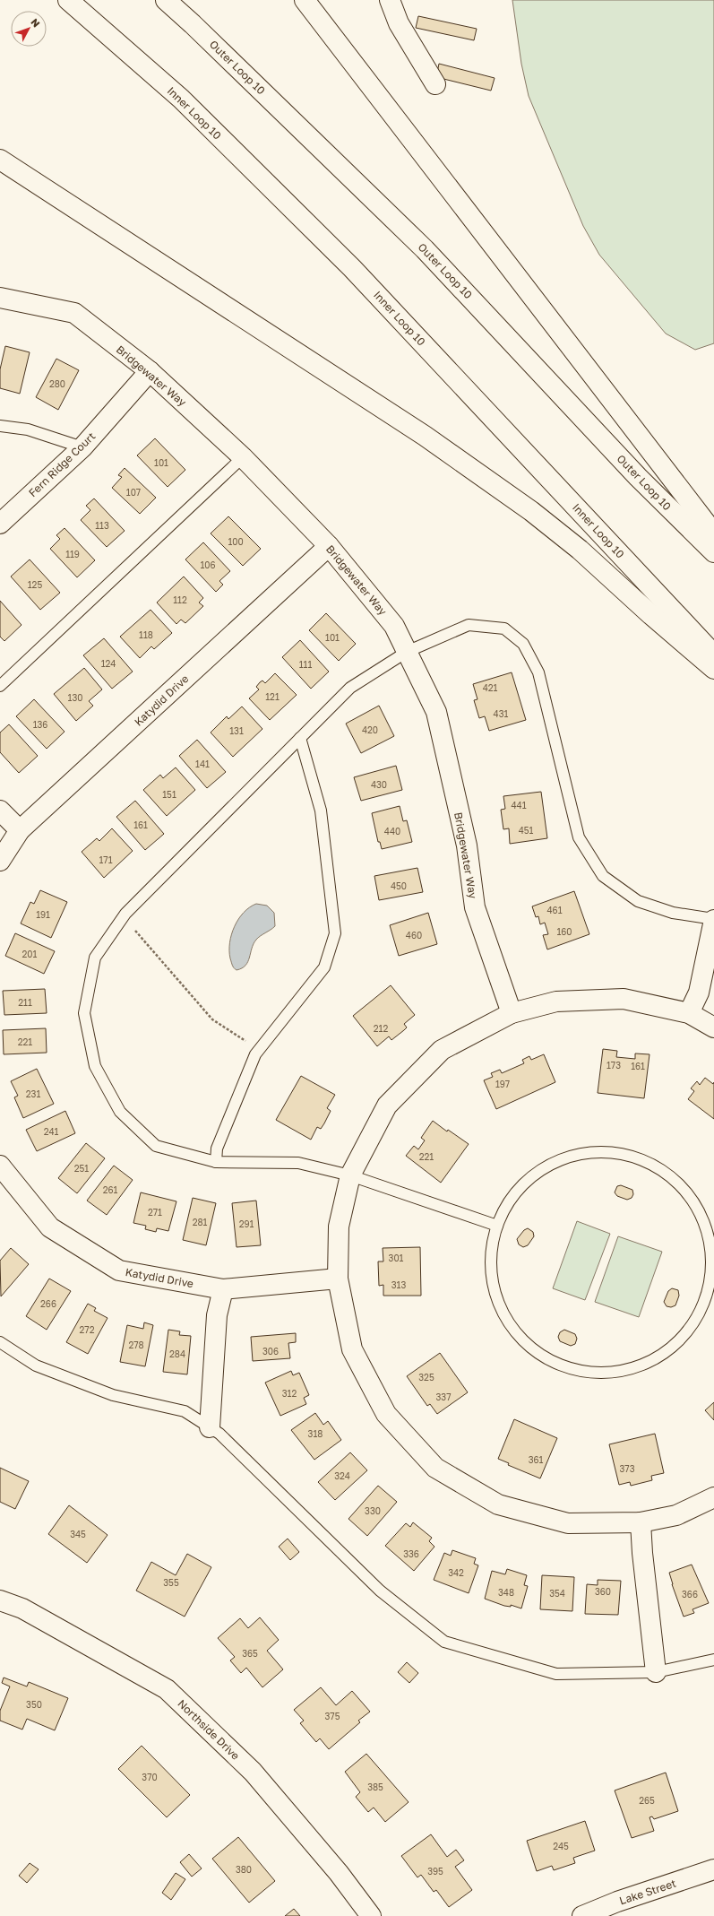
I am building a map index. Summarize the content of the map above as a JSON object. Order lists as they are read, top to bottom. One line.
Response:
{"streets":{"main road":["Outer Loop 10","Inner Loop 10","Bridgewater Way","Fern Ridge Court","Katydid Drive","Northside Drive","Lake Street"]},"crossings":[["Bridgewater Way","Fern Ridge Court"],["Bridgewater Way","Katydid Drive"]],"house_numbers":["280","101","107","113","100","119","106","125","112","118","101","124","111","421","121","130","431","136","420","131","141","430","151","441","161","451","440","171","450","461","191","160","460","201","211","212","221","173","161","197","231","241","221","251","261","271","281","291","301","313","266","272","278","306","284","325","312","337","318","361","373","324","330","345","336","342","355","360","348","354","366","365","350","375","370","385","265","245","380","395"],"north":"top right"}
